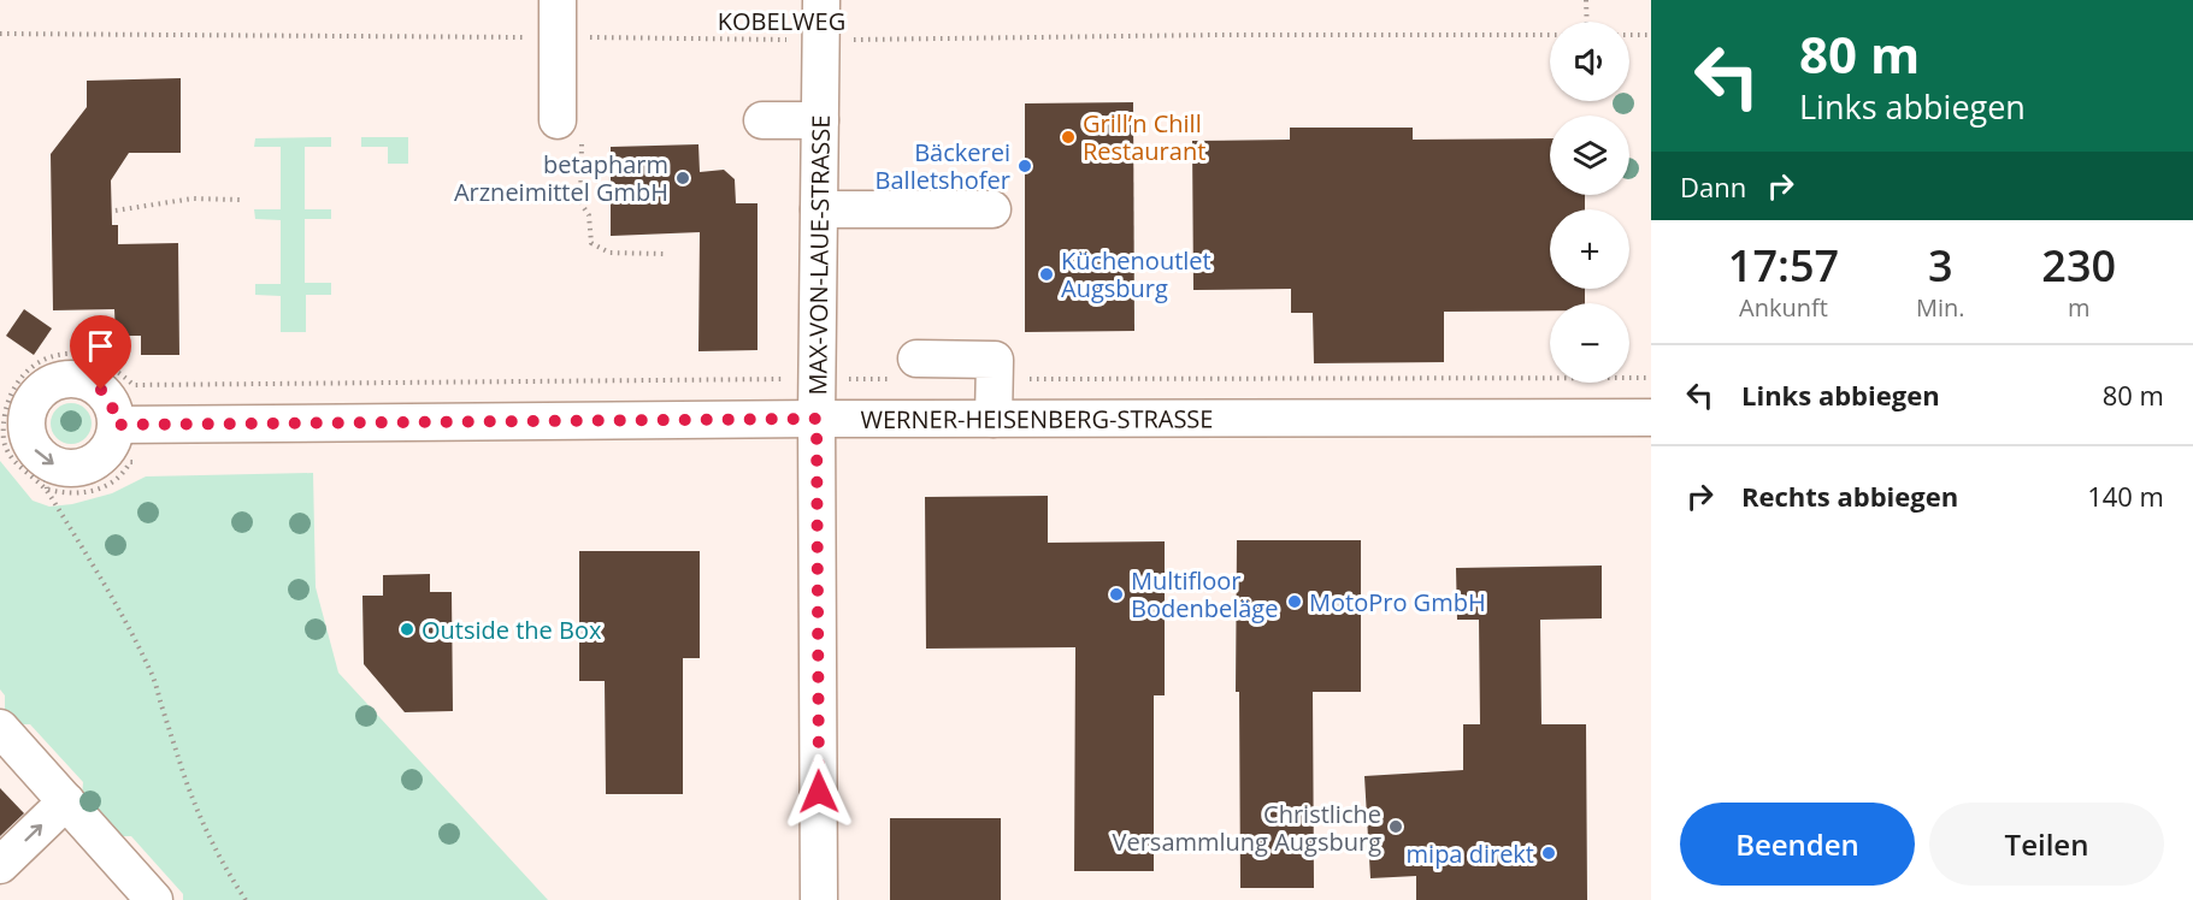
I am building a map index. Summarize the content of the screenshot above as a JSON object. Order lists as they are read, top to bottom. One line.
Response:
{"streets":{"street":["MAX-VON-LAUE-STRASSE","WERNER-HEISENBERG-STRASSE"],"path":["KOBELWEG"]},"crossings":[["KOBELWEG","MAX-VON-LAUE-STRASSE"],["MAX-VON-LAUE-STRASSE","WERNER-HEISENBERG-STRASSE"]],"places":["Grill’n Chill Restaurant","Bäckerei Balletshofer","betapharm Arzneimittel GmbH","Küchenoutlet Augsburg","Multifloor Bodenbeläge","MotoPro GmbH","Outside the Box","Christliche Versammlung Augsburg","mipa direkt"],"page":{"turn":["80 m","Links abbiegen"],"map_buttons":["+","−"],"then":"Dann","eta":["17:57","Ankunft","3","Min.","230","m"],"list":[{"name":"Links abbiegen","value":"80 m"},{"name":"Rechts abbiegen","value":"140 m"}],"buttons":["Beenden","Teilen"]}}
